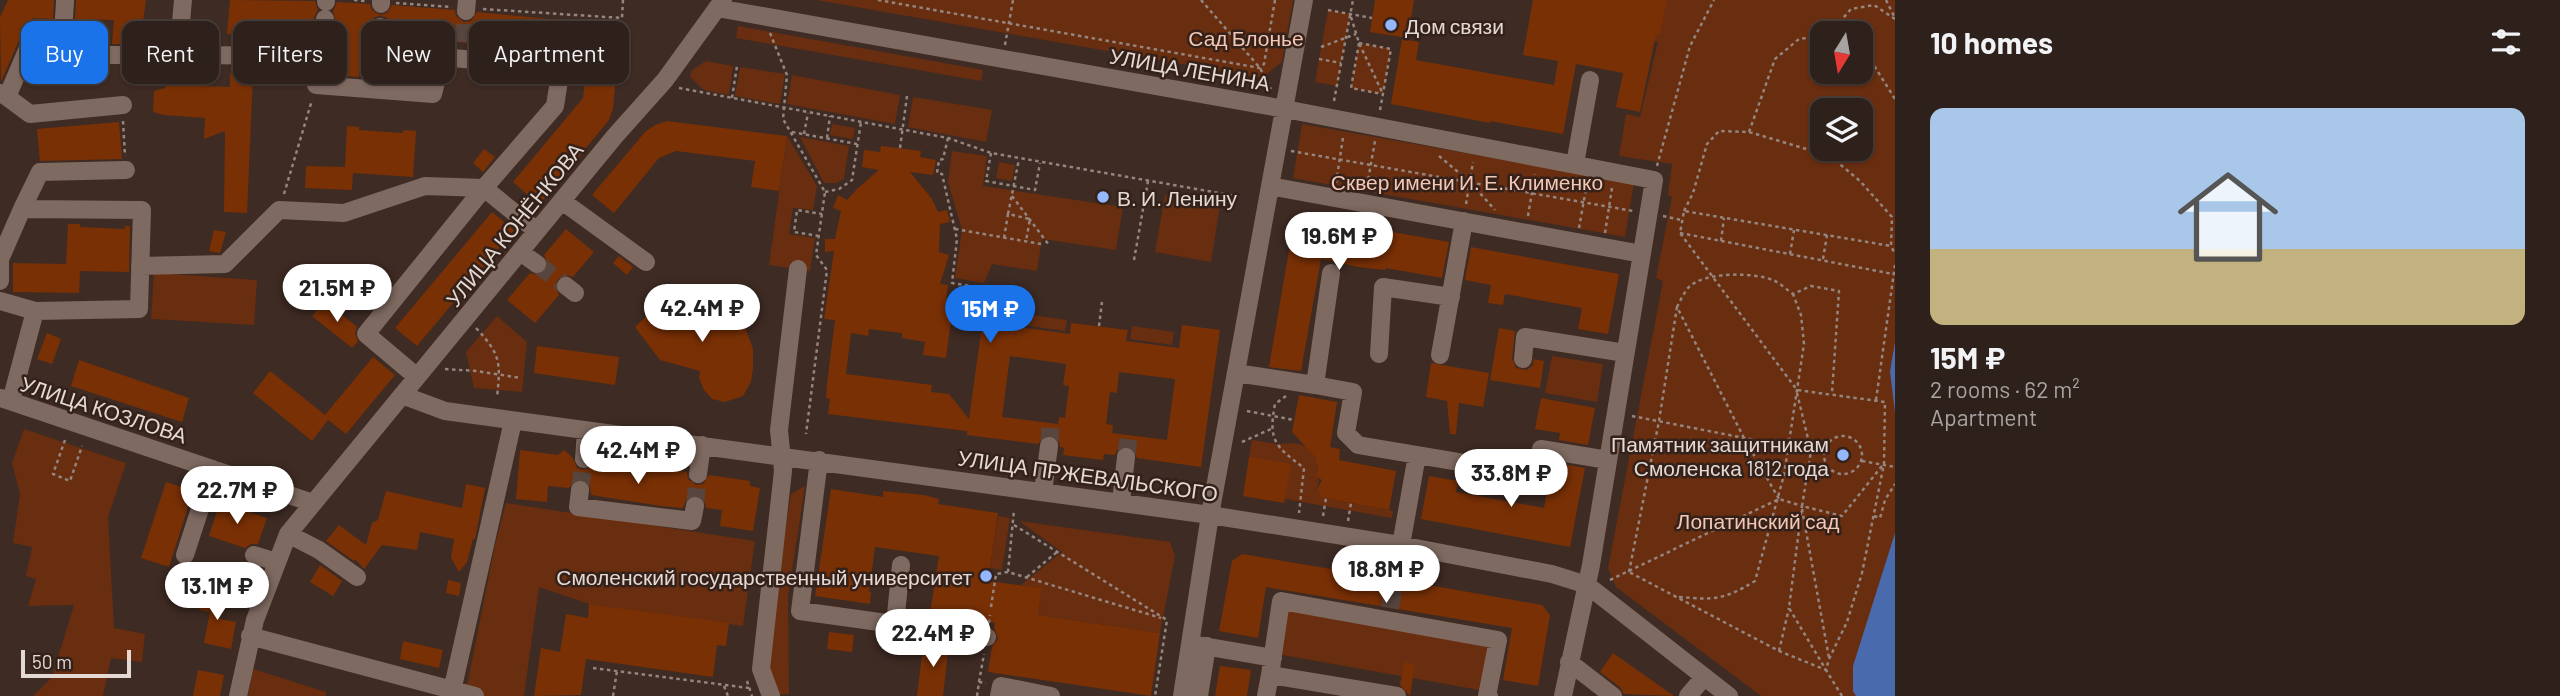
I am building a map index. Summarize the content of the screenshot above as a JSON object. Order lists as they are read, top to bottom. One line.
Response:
{"streets":{"street":["УЛИЦА ЛЕНИНА","УЛИЦА КОНЁНКОВА","УЛИЦА КОЗЛОВА","УЛИЦА ПРЖЕВАЛЬСКОГО"]},"crossings":[["УЛИЦА ЛЕНИНА","УЛИЦА КОНЁНКОВА"],["УЛИЦА КОНЁНКОВА","УЛИЦА КОЗЛОВА"],["УЛИЦА КОНЁНКОВА","УЛИЦА ПРЖЕВАЛЬСКОГО"]],"parks":["Сад Блонье","Сквер имени И. Е. Клименко","Лопатинский сад"],"places":["Дом связи","В. И. Ленину","Памятник защитникам Смоленска 1812 года","Смоленский государственный университет"],"scale_bar":"50 m","north":"bottom","page":{"heading":"10 homes","chip":["Buy","Rent","Filters","New","Apartment"],"list":[{"name":"15M ₽","note":"2 rooms · 62 m² · Apartment"}],"price":["19.6M ₽","21.5M ₽","42.4M ₽","15M ₽","42.4M ₽","33.8M ₽","22.7M ₽","18.8M ₽","13.1M ₽","22.4M ₽"],"scale":"50 m"}}
